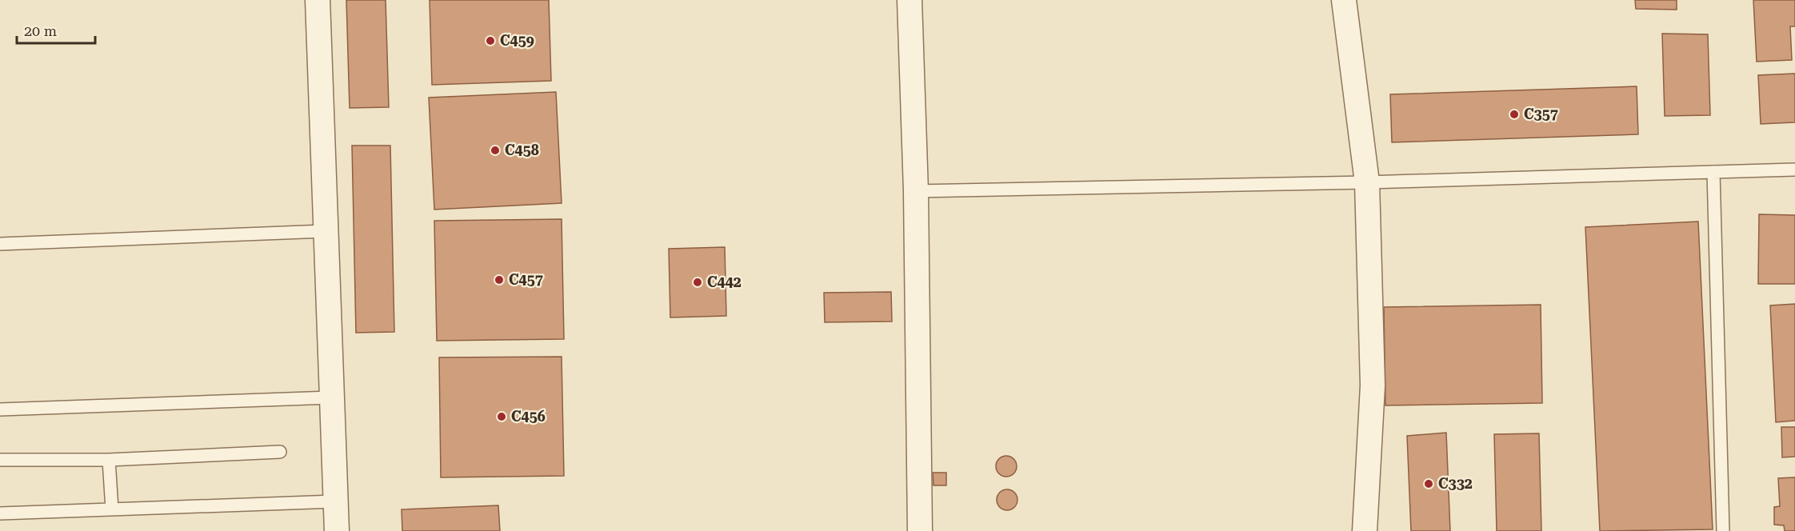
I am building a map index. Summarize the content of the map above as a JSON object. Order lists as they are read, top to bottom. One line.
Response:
{"places":["C459","C357","C458","C457","C442","C456","C332"],"scale_bar":"20 m"}
